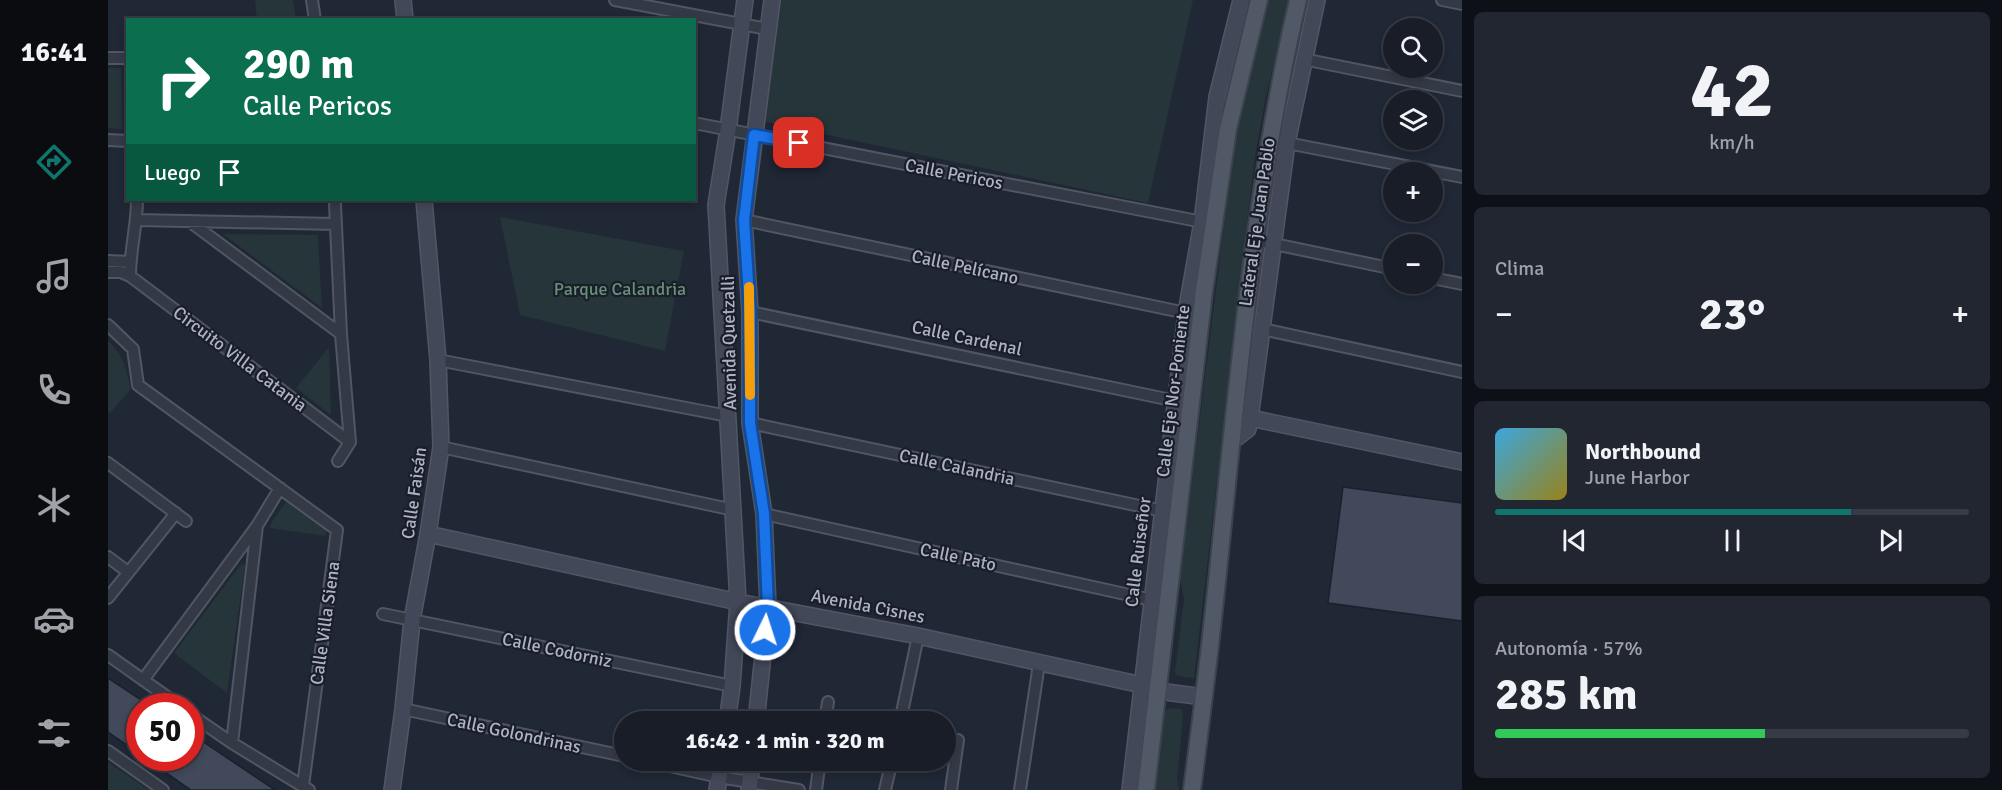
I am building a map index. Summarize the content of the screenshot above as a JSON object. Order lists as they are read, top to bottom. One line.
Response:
{"streets":{"main road":["Lateral Eje Juan Pablo","Avenida Quetzalli","Calle Eje Nor-Poniente","Calle Faisán","Calle Ruiseñor","Avenida Cisnes"],"street":["Calle Pericos","Calle Pelícano","Calle Cardenal","Circuito Villa Catania","Calle Calandria","Calle Pato","Calle Villa Siena","Calle Codorniz","Calle Golondrinas"]},"crossings":[["Calle Pericos","Avenida Quetzalli"],["Calle Pericos","Calle Eje Nor-Poniente"],["Calle Pericos","Calle Ruiseñor"],["Calle Pelícano","Avenida Quetzalli"],["Calle Pelícano","Calle Ruiseñor"],["Calle Cardenal","Avenida Quetzalli"],["Calle Cardenal","Calle Ruiseñor"],["Avenida Quetzalli","Calle Calandria"],["Avenida Quetzalli","Calle Pato"],["Avenida Quetzalli","Avenida Cisnes"],["Avenida Quetzalli","Calle Codorniz"],["Calle Eje Nor-Poniente","Calle Ruiseñor"],["Calle Eje Nor-Poniente","Avenida Cisnes"],["Calle Calandria","Calle Ruiseñor"],["Calle Faisán","Avenida Cisnes"],["Calle Faisán","Calle Codorniz"],["Calle Faisán","Calle Golondrinas"],["Calle Ruiseñor","Calle Pato"],["Calle Ruiseñor","Avenida Cisnes"]],"parks":["Parque Calandria"],"page":{"tabs":"16:41","tile":[["42","km/h"],"Clima",["Autonomía · 57%","285 km"]],"map_buttons":["+","−"],"turn":["290 m","Calle Pericos"],"then":"Luego","heat":["−","23°","+"],"song":["Northbound","June Harbor"],"limit":"50","trip":"16:42 · 1 min · 320 m"}}
